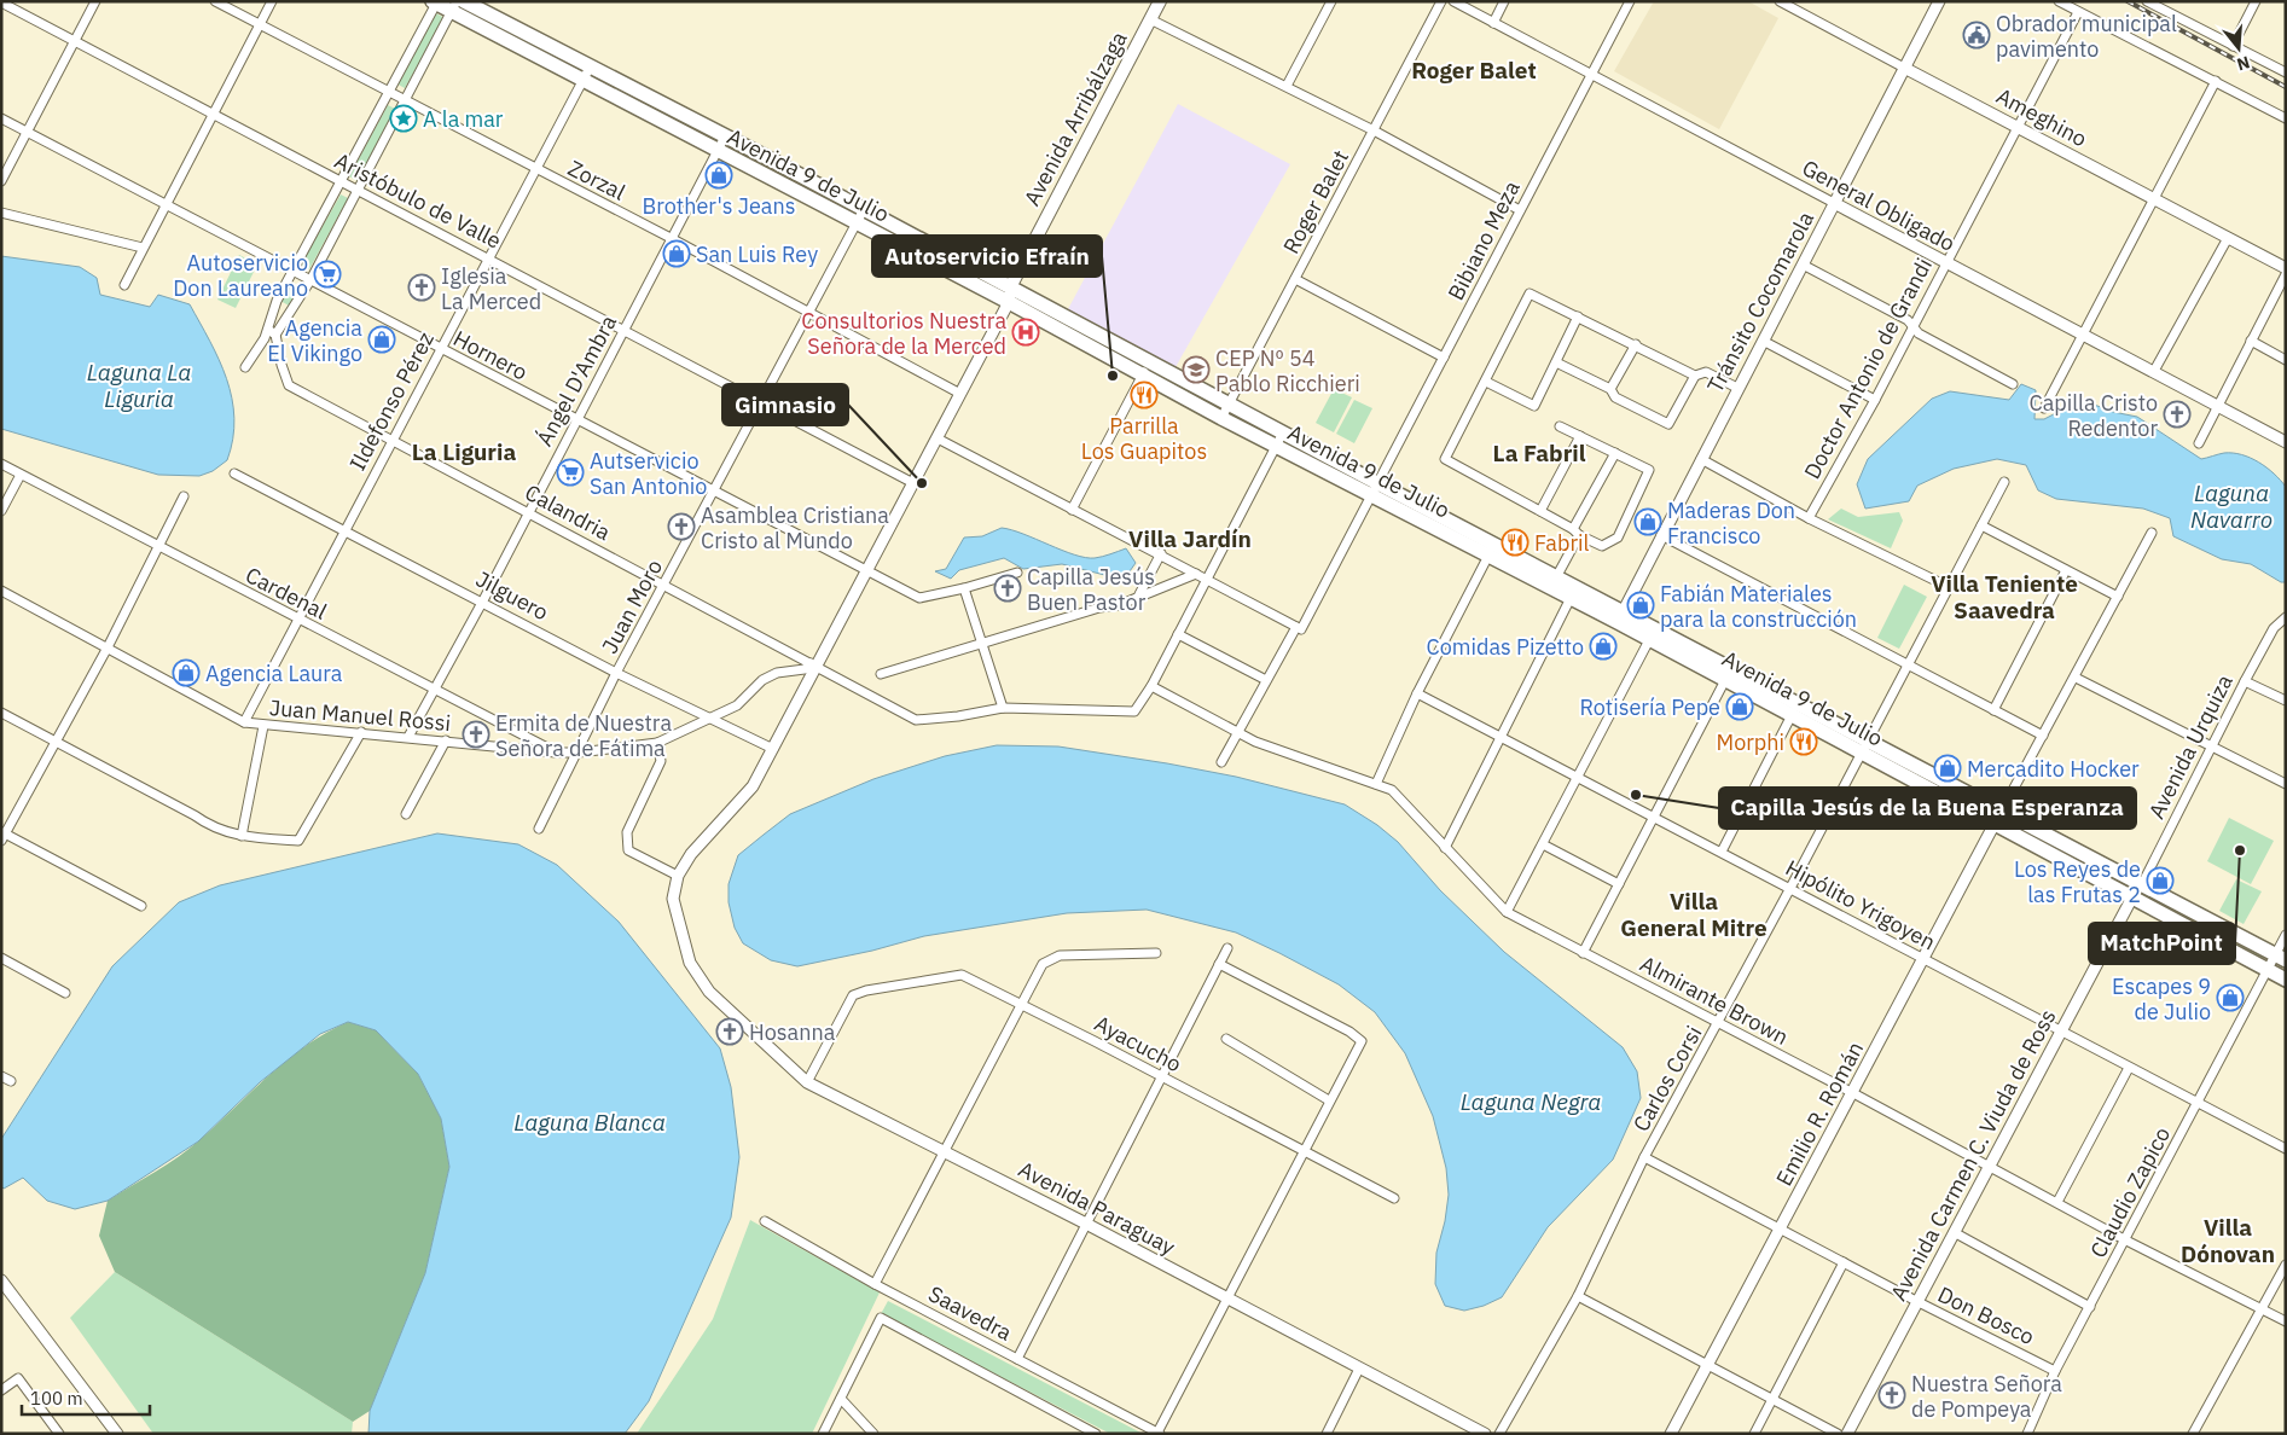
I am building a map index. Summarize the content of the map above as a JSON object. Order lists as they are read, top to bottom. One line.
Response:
{"streets":{"main road":["Avenida Arribálzaga","Avenida 9 de Julio"],"street":["Ameghino","Zorzal","Aristóbulo de Valle","Roger Balet","General Obligado","Bibiano Meza","Tránsito Cocomarola","Hornero","Doctor Antonio de Grandi","Ángel D'Ambra","Ildefonso Pérez","Calandria","Cardenal","Jilguero","Juan Moro","Juan Manuel Rossi","Avenida Urquiza","Hipólito Yrigoyen","Almirante Brown","Ayacucho","Carlos Corsi","Emilio R. Román","Avenida Carmen C. Viuda de Ross","Claudio Zapico","Avenida Paraguay","Saavedra","Don Bosco"]},"crossings":[["Ameghino","Tránsito Cocomarola"],["Ameghino","Doctor Antonio de Grandi"],["Avenida Arribálzaga","Avenida 9 de Julio"],["Avenida 9 de Julio","Roger Balet"],["Avenida 9 de Julio","Bibiano Meza"],["Avenida 9 de Julio","Tránsito Cocomarola"],["Avenida 9 de Julio","Ángel D'Ambra"],["Avenida 9 de Julio","Ildefonso Pérez"],["Avenida 9 de Julio","Juan Moro"],["Avenida 9 de Julio","Avenida Urquiza"],["Avenida 9 de Julio","Carlos Corsi"],["Avenida 9 de Julio","Emilio R. Román"],["Avenida 9 de Julio","Avenida Carmen C. Viuda de Ross"],["Avenida 9 de Julio","Claudio Zapico"],["Zorzal","Ángel D'Ambra"],["Zorzal","Ildefonso Pérez"],["Zorzal","Juan Moro"],["Aristóbulo de Valle","Ángel D'Ambra"],["Aristóbulo de Valle","Ildefonso Pérez"],["Aristóbulo de Valle","Juan Moro"],["General Obligado","Bibiano Meza"],["General Obligado","Tránsito Cocomarola"],["General Obligado","Doctor Antonio de Grandi"],["Bibiano Meza","Almirante Brown"],["Hornero","Ángel D'Ambra"],["Hornero","Ildefonso Pérez"],["Hornero","Juan Moro"],["Ángel D'Ambra","Calandria"],["Ángel D'Ambra","Cardenal"],["Ángel D'Ambra","Jilguero"],["Ángel D'Ambra","Juan Manuel Rossi"],["Ildefonso Pérez","Calandria"],["Ildefonso Pérez","Cardenal"],["Ildefonso Pérez","Jilguero"],["Ildefonso Pérez","Juan Manuel Rossi"],["Calandria","Juan Moro"],["Calandria","Juan Manuel Rossi"],["Cardenal","Juan Manuel Rossi"],["Jilguero","Juan Moro"],["Jilguero","Juan Manuel Rossi"],["Juan Moro","Juan Manuel Rossi"],["Avenida Urquiza","Avenida Carmen C. Viuda de Ross"],["Hipólito Yrigoyen","Carlos Corsi"],["Hipólito Yrigoyen","Emilio R. Román"],["Hipólito Yrigoyen","Avenida Carmen C. Viuda de Ross"],["Hipólito Yrigoyen","Claudio Zapico"],["Almirante Brown","Carlos Corsi"],["Almirante Brown","Emilio R. Román"],["Almirante Brown","Avenida Carmen C. Viuda de Ross"],["Almirante Brown","Claudio Zapico"],["Ayacucho","Avenida Paraguay"],["Carlos Corsi","Don Bosco"],["Emilio R. Román","Don Bosco"],["Avenida Carmen C. Viuda de Ross","Don Bosco"],["Claudio Zapico","Don Bosco"]],"districts":["Roger Balet","La Liguria","La Fabril","Villa Jardín","Villa Teniente Saavedra","Villa General Mitre","Villa Dónovan"],"water":["Laguna La Liguria","Laguna Navarro","Laguna Negra","Laguna Blanca"],"places":{"public building":["Obrador municipal pavimento"],"place":["A la mar"],"shop":["Brother's Jeans","San Luis Rey","Agencia El Vikingo","Maderas Don Francisco","Fabián Materiales para la construcción","Comidas Pizetto","Agencia Laura","Rotisería Pepe","Mercadito Hocker","Los Reyes de las Frutas 2","Escapes 9 de Julio"],"supermarket":["Autoservicio Don Laureano","Autservicio San Antonio"],"church":["Iglesia La Merced","Capilla Cristo Redentor","Asamblea Cristiana Cristo al Mundo","Capilla Jesús Buen Pastor","Ermita de Nuestra Señora de Fátima","Hosanna","Nuestra Señora de Pompeya"],"hospital":["Consultorios Nuestra Señora de la Merced"],"school or university":["CEP Nº 54 Pablo Ricchieri"],"other":["Autoservicio Efraín","Gimnasio","Capilla Jesús de la Buena Esperanza","MatchPoint"],"restaurant":["Parrilla Los Guapitos","Fabril","Morphi"]},"scale_bar":"100 m","north":"bottom"}
